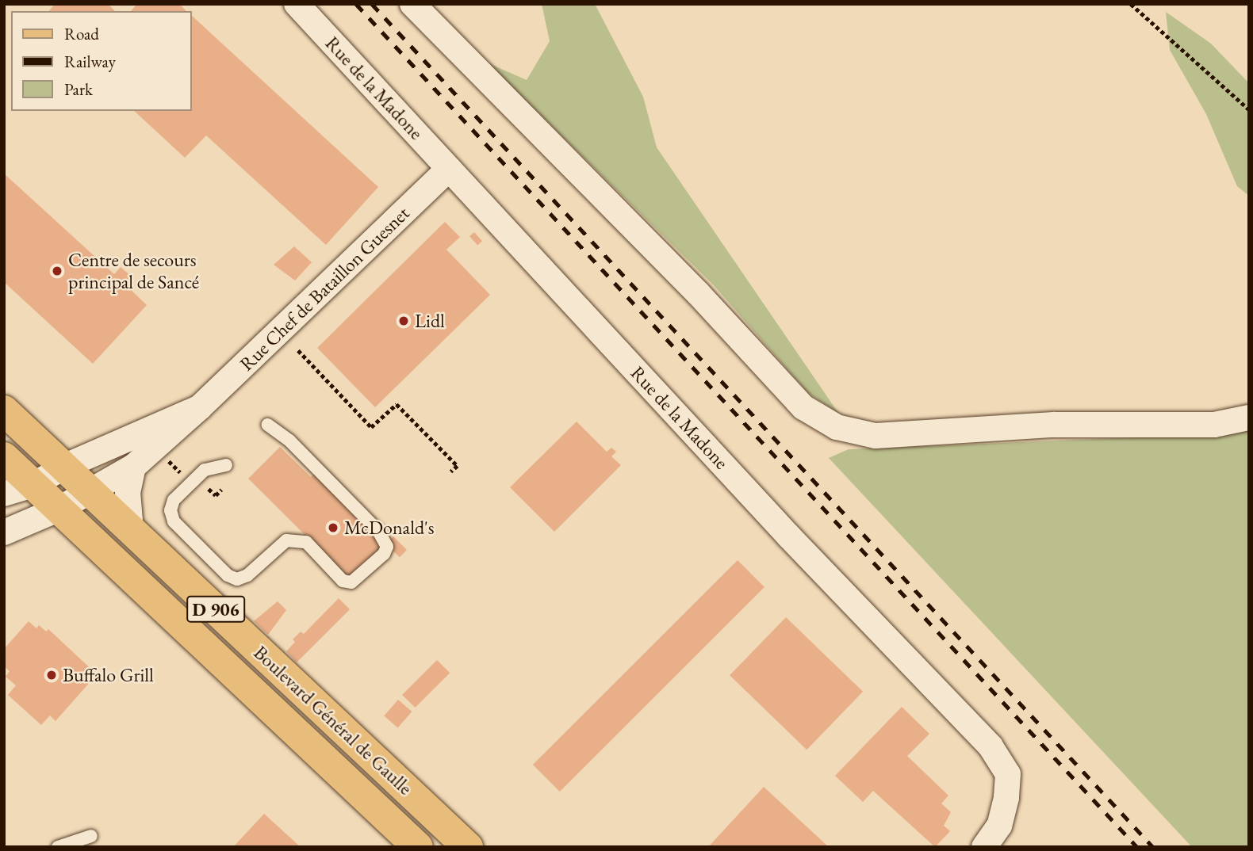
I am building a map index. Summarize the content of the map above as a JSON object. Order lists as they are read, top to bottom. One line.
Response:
{"streets":{"main road":["D 906","Boulevard Général de Gaulle"],"street":["Rue de la Madone","Rue Chef de Bataillon Guesnet"]},"crossings":[["Rue de la Madone","Rue Chef de Bataillon Guesnet"],["Rue Chef de Bataillon Guesnet","Boulevard Général de Gaulle"]],"places":["Centre de secours principal de Sancé","Lidl","McDonald's","Buffalo Grill"],"legend":["Road","Railway","Park"]}
